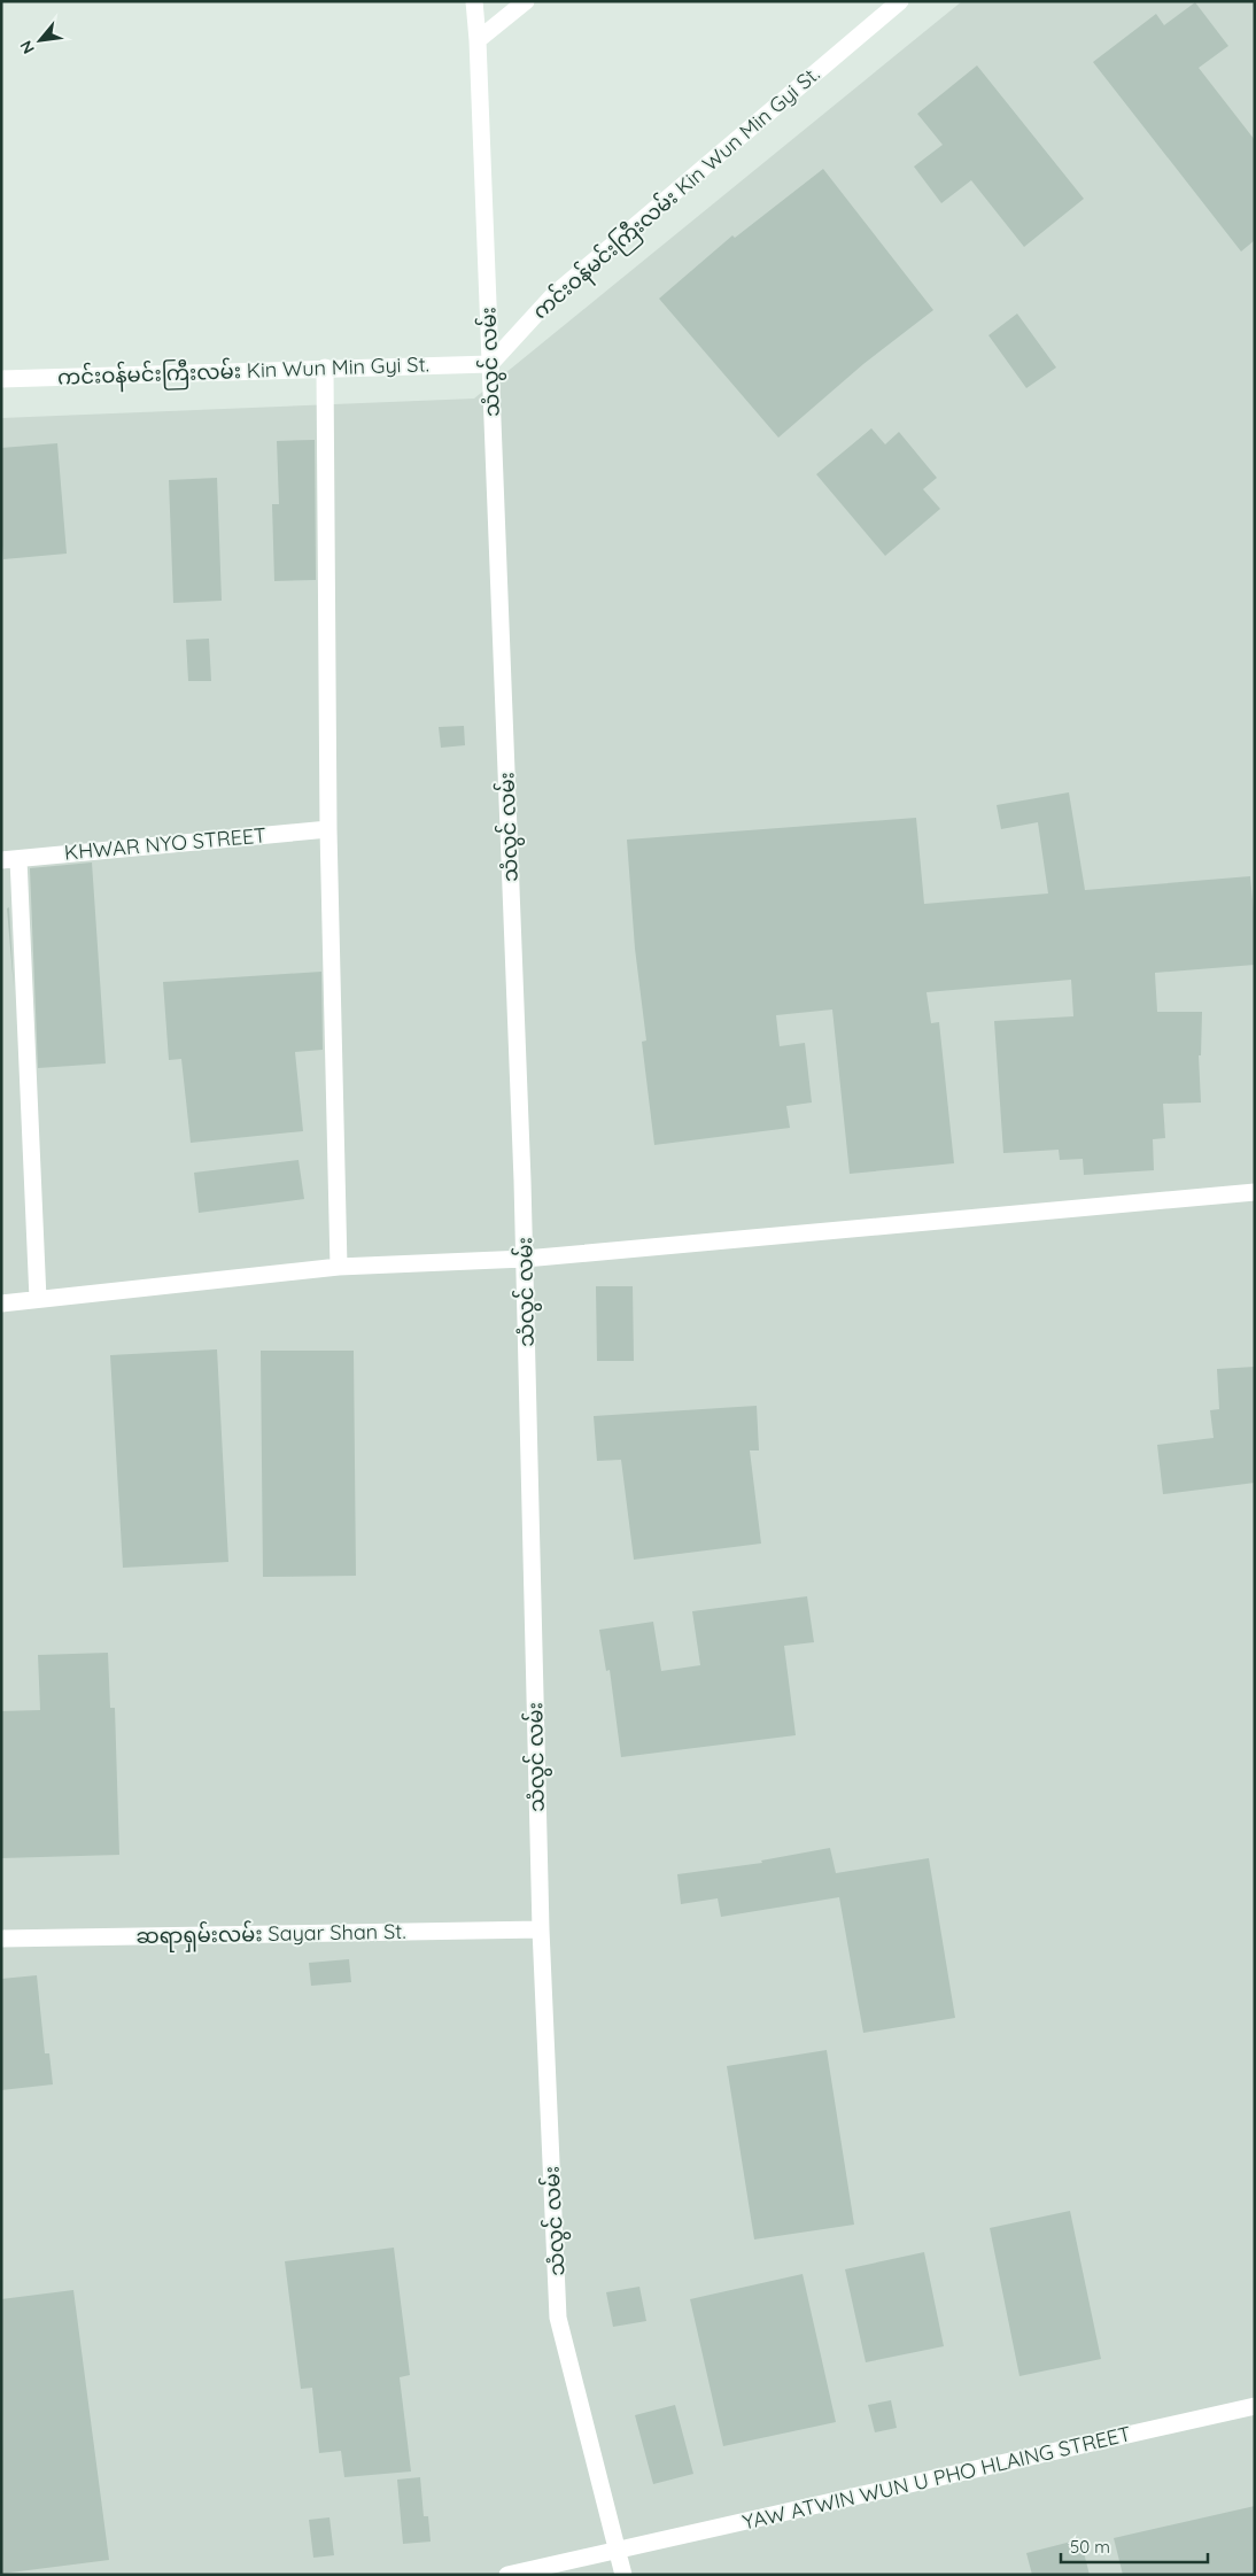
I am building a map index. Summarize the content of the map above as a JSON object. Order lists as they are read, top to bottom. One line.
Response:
{"streets":{"street":["ကင်းဝန်မင်းကြီးလမ်း Kin Wun Min Gyi St.","သံလွင် လမ်း","KHWAR NYO STREET","ဆရာရှမ်းလမ်း Sayar Shan St.","YAW ATWIN WUN U PHO HLAING STREET"]},"crossings":[["ကင်းဝန်မင်းကြီးလမ်း Kin Wun Min Gyi St.","သံလွင် လမ်း"],["သံလွင် လမ်း","ဆရာရှမ်းလမ်း Sayar Shan St."],["သံလွင် လမ်း","YAW ATWIN WUN U PHO HLAING STREET"]],"scale_bar":"50 m","north":"bottom left"}
